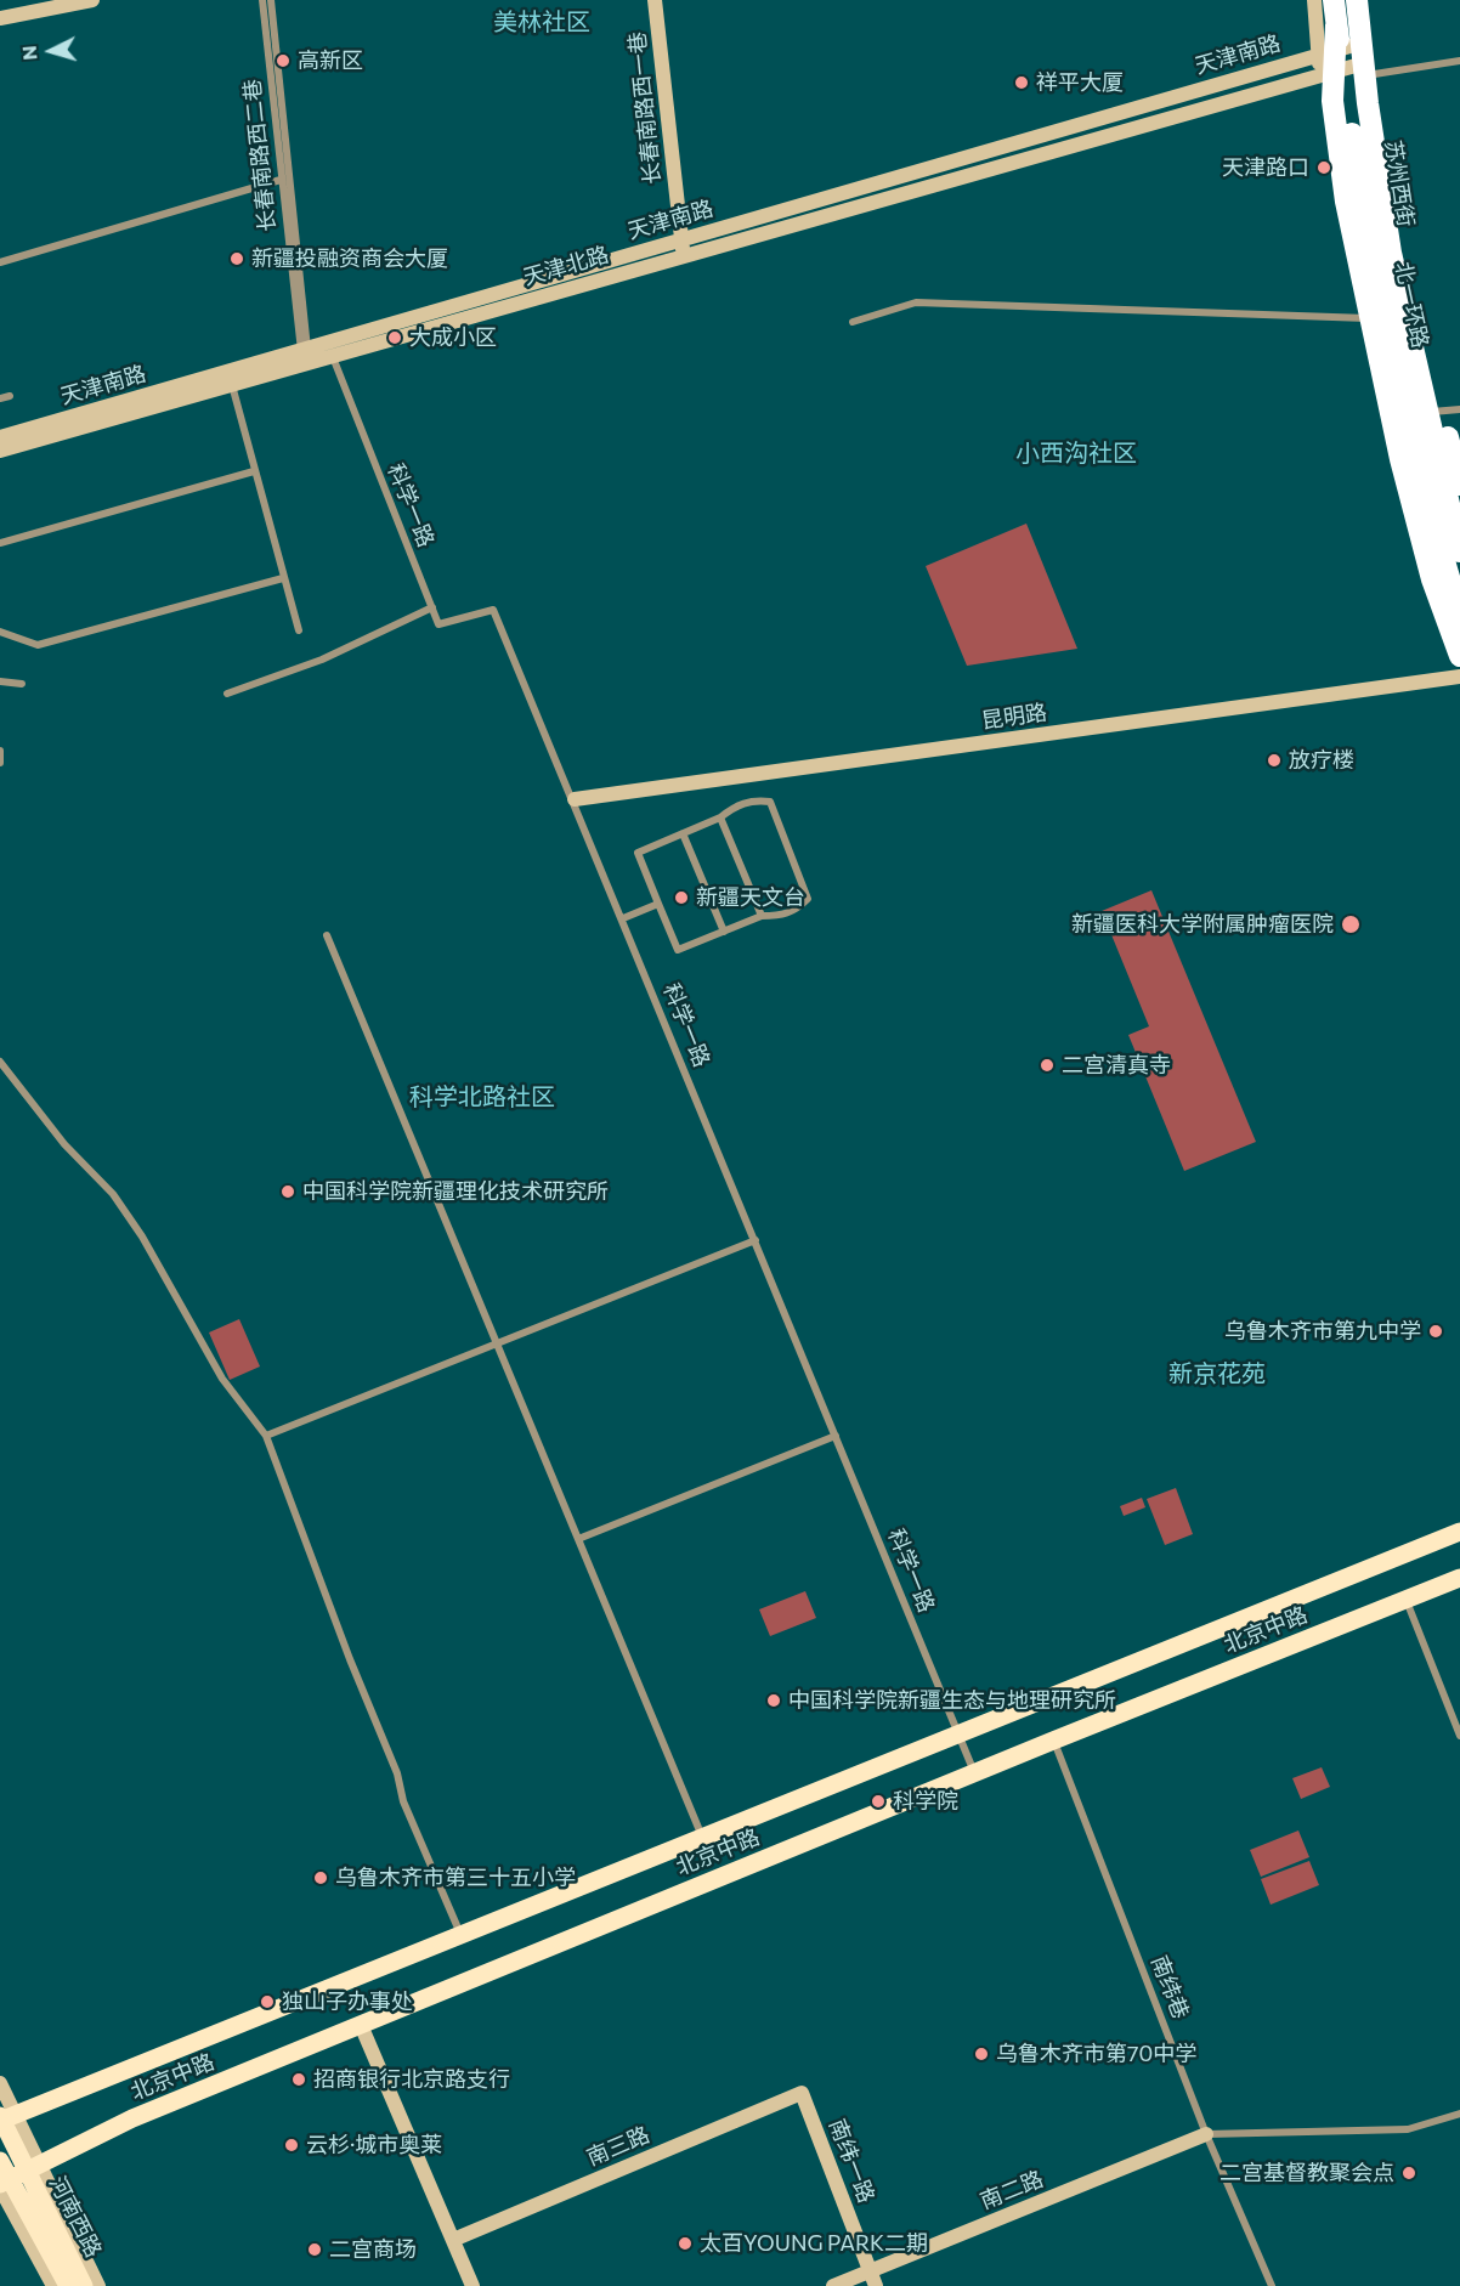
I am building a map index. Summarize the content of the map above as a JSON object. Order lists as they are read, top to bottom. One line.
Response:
{"streets":{"highway":["北一环路"],"main road":["苏州西街","北京中路","河南西路"],"street":["天津南路","长春南路西一巷","长春南路西二巷","科学一路","昆明路","南纬巷","南三路","南纬一路","南二路"]},"crossings":[["天津南路","长春南路西一巷"],["天津南路","长春南路西二巷"],["天津南路","苏州西街"],["科学一路","昆明路"],["科学一路","北京中路"],["北京中路","南纬巷"],["北京中路","河南西路"],["南纬巷","南二路"],["南三路","南纬一路"],["南纬一路","南二路"]],"districts":["美林社区","小西沟社区","科学北路社区","新京花苑"],"places":["高新区","祥平大厦","天津路口","新疆投融资商会大厦","大成小区","放疗楼","新疆天文台","新疆医科大学附属肿瘤医院","二宫清真寺","中国科学院新疆理化技术研究所","乌鲁木齐市第九中学","中国科学院新疆生态与地理研究所","科学院","乌鲁木齐市第三十五小学","独山子办事处","乌鲁木齐市第70中学","招商银行北京路支行","云杉·城市奥莱","二宫基督教聚会点","太百YOUNG PARK二期","二宫商场"],"north":"left"}
